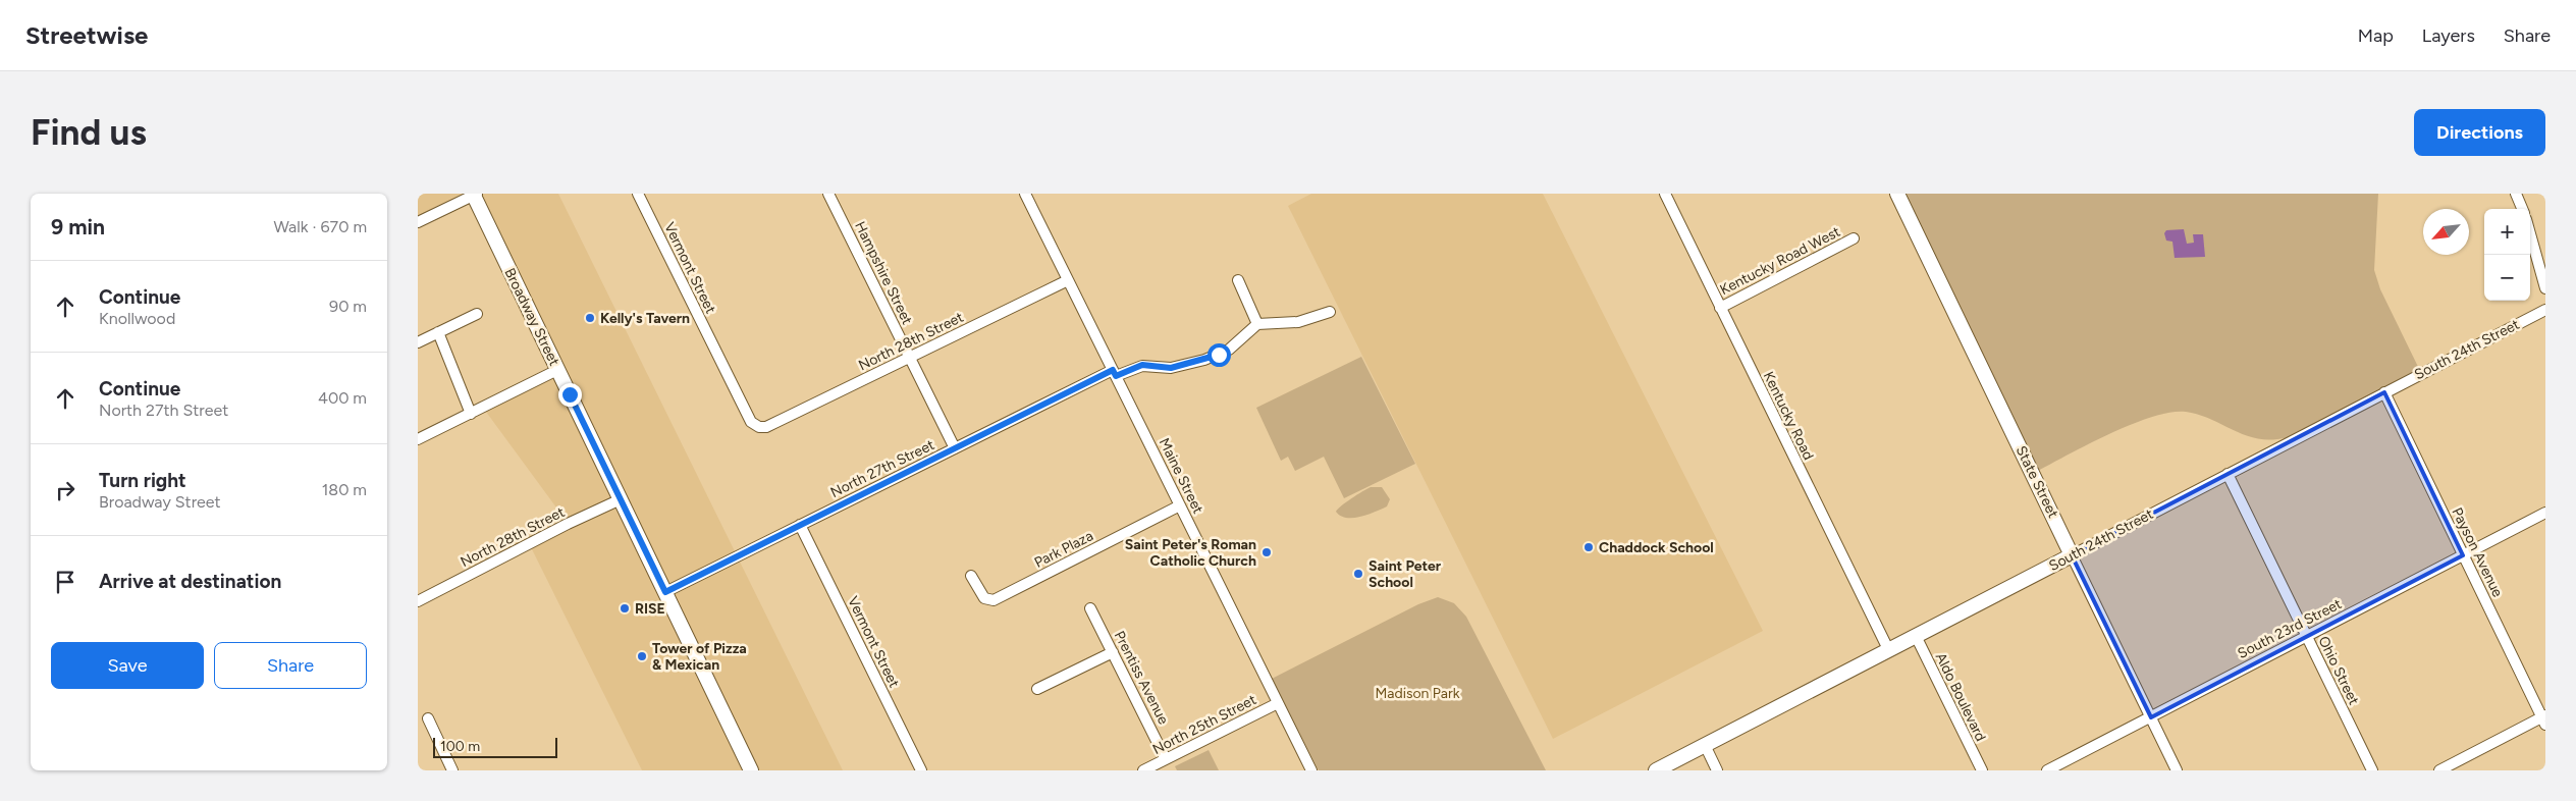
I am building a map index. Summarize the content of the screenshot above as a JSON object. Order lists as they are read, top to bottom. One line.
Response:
{"streets":{"main road":["Broadway Street","South 24th Street","State Street"],"street":["Kentucky Road West","Vermont Street","Hampshire Street","North 28th Street","Kentucky Road","North 27th Street","Maine Street","Park Plaza","Payson Avenue","South 23rd Street","Ohio Street","Prentiss Avenue","Aldo Boulevard","North 25th Street"]},"crossings":[["Kentucky Road West","Kentucky Road"],["Vermont Street","North 28th Street"],["Vermont Street","North 27th Street"],["Hampshire Street","North 28th Street"],["Hampshire Street","North 27th Street"],["Broadway Street","North 28th Street"],["Broadway Street","North 27th Street"],["North 28th Street","Maine Street"],["South 24th Street","Kentucky Road"],["South 24th Street","State Street"],["South 24th Street","Payson Avenue"],["South 24th Street","Ohio Street"],["South 24th Street","Aldo Boulevard"],["North 27th Street","Maine Street"],["Maine Street","Park Plaza"],["Maine Street","North 25th Street"],["State Street","South 23rd Street"],["Payson Avenue","South 23rd Street"],["South 23rd Street","Ohio Street"],["Prentiss Avenue","North 25th Street"]],"parks":["Madison Park"],"places":["Kelly's Tavern","Chaddock School","Saint Peter's Roman Catholic Church","Saint Peter School","RISE","Tower of Pizza & Mexican"],"scale_bar":"100 m","north":"bottom left","page":{"header":"Streetwise","nav":["Map","Layers","Share"],"buttons":["Directions",["Save","Share"]],"title":"Find us","heading":["9 min","Walk · 670 m"],"map_buttons":["+","−"],"list":[["Continue","Knollwood","90 m"],["Continue","North 27th Street","400 m"],["Turn right","Broadway Street","180 m"],"Arrive at destination"],"scale":"100 m"}}
